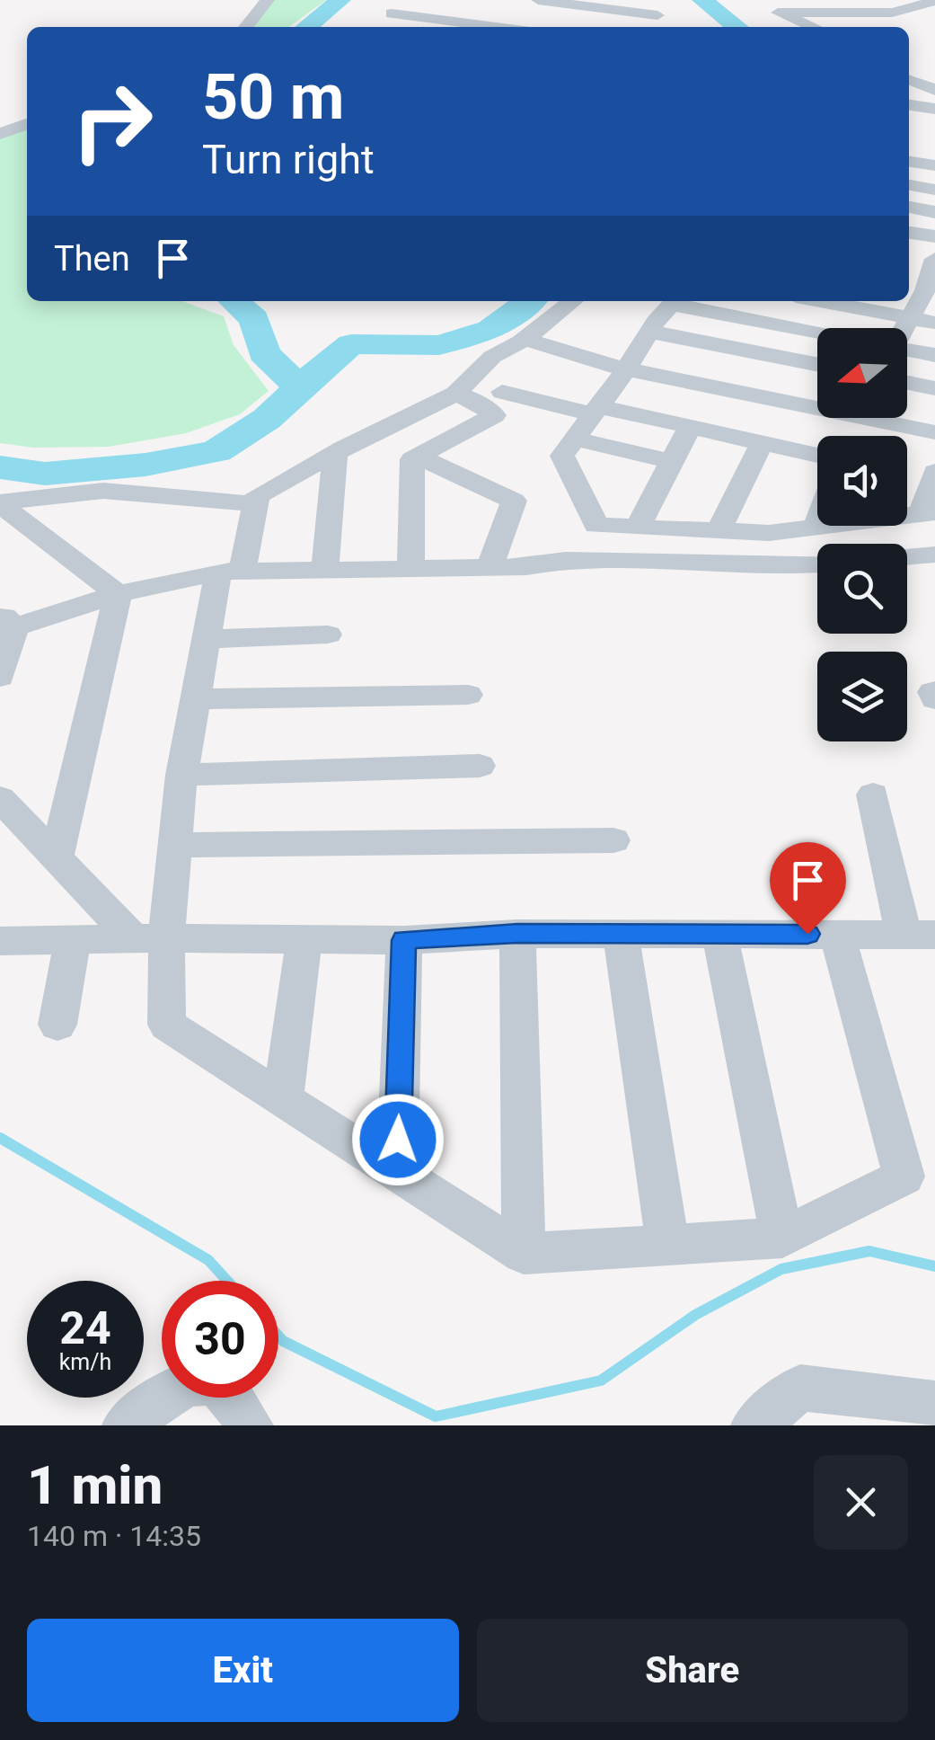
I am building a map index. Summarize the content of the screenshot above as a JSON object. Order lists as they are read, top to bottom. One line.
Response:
{"north":"left","page":{"turn":["50 m","Turn right"],"then":"Then","speed":"24 km/h","limit":"30","heading":["1 min","140 m · 14:35"],"buttons":["Exit","Share"]}}
